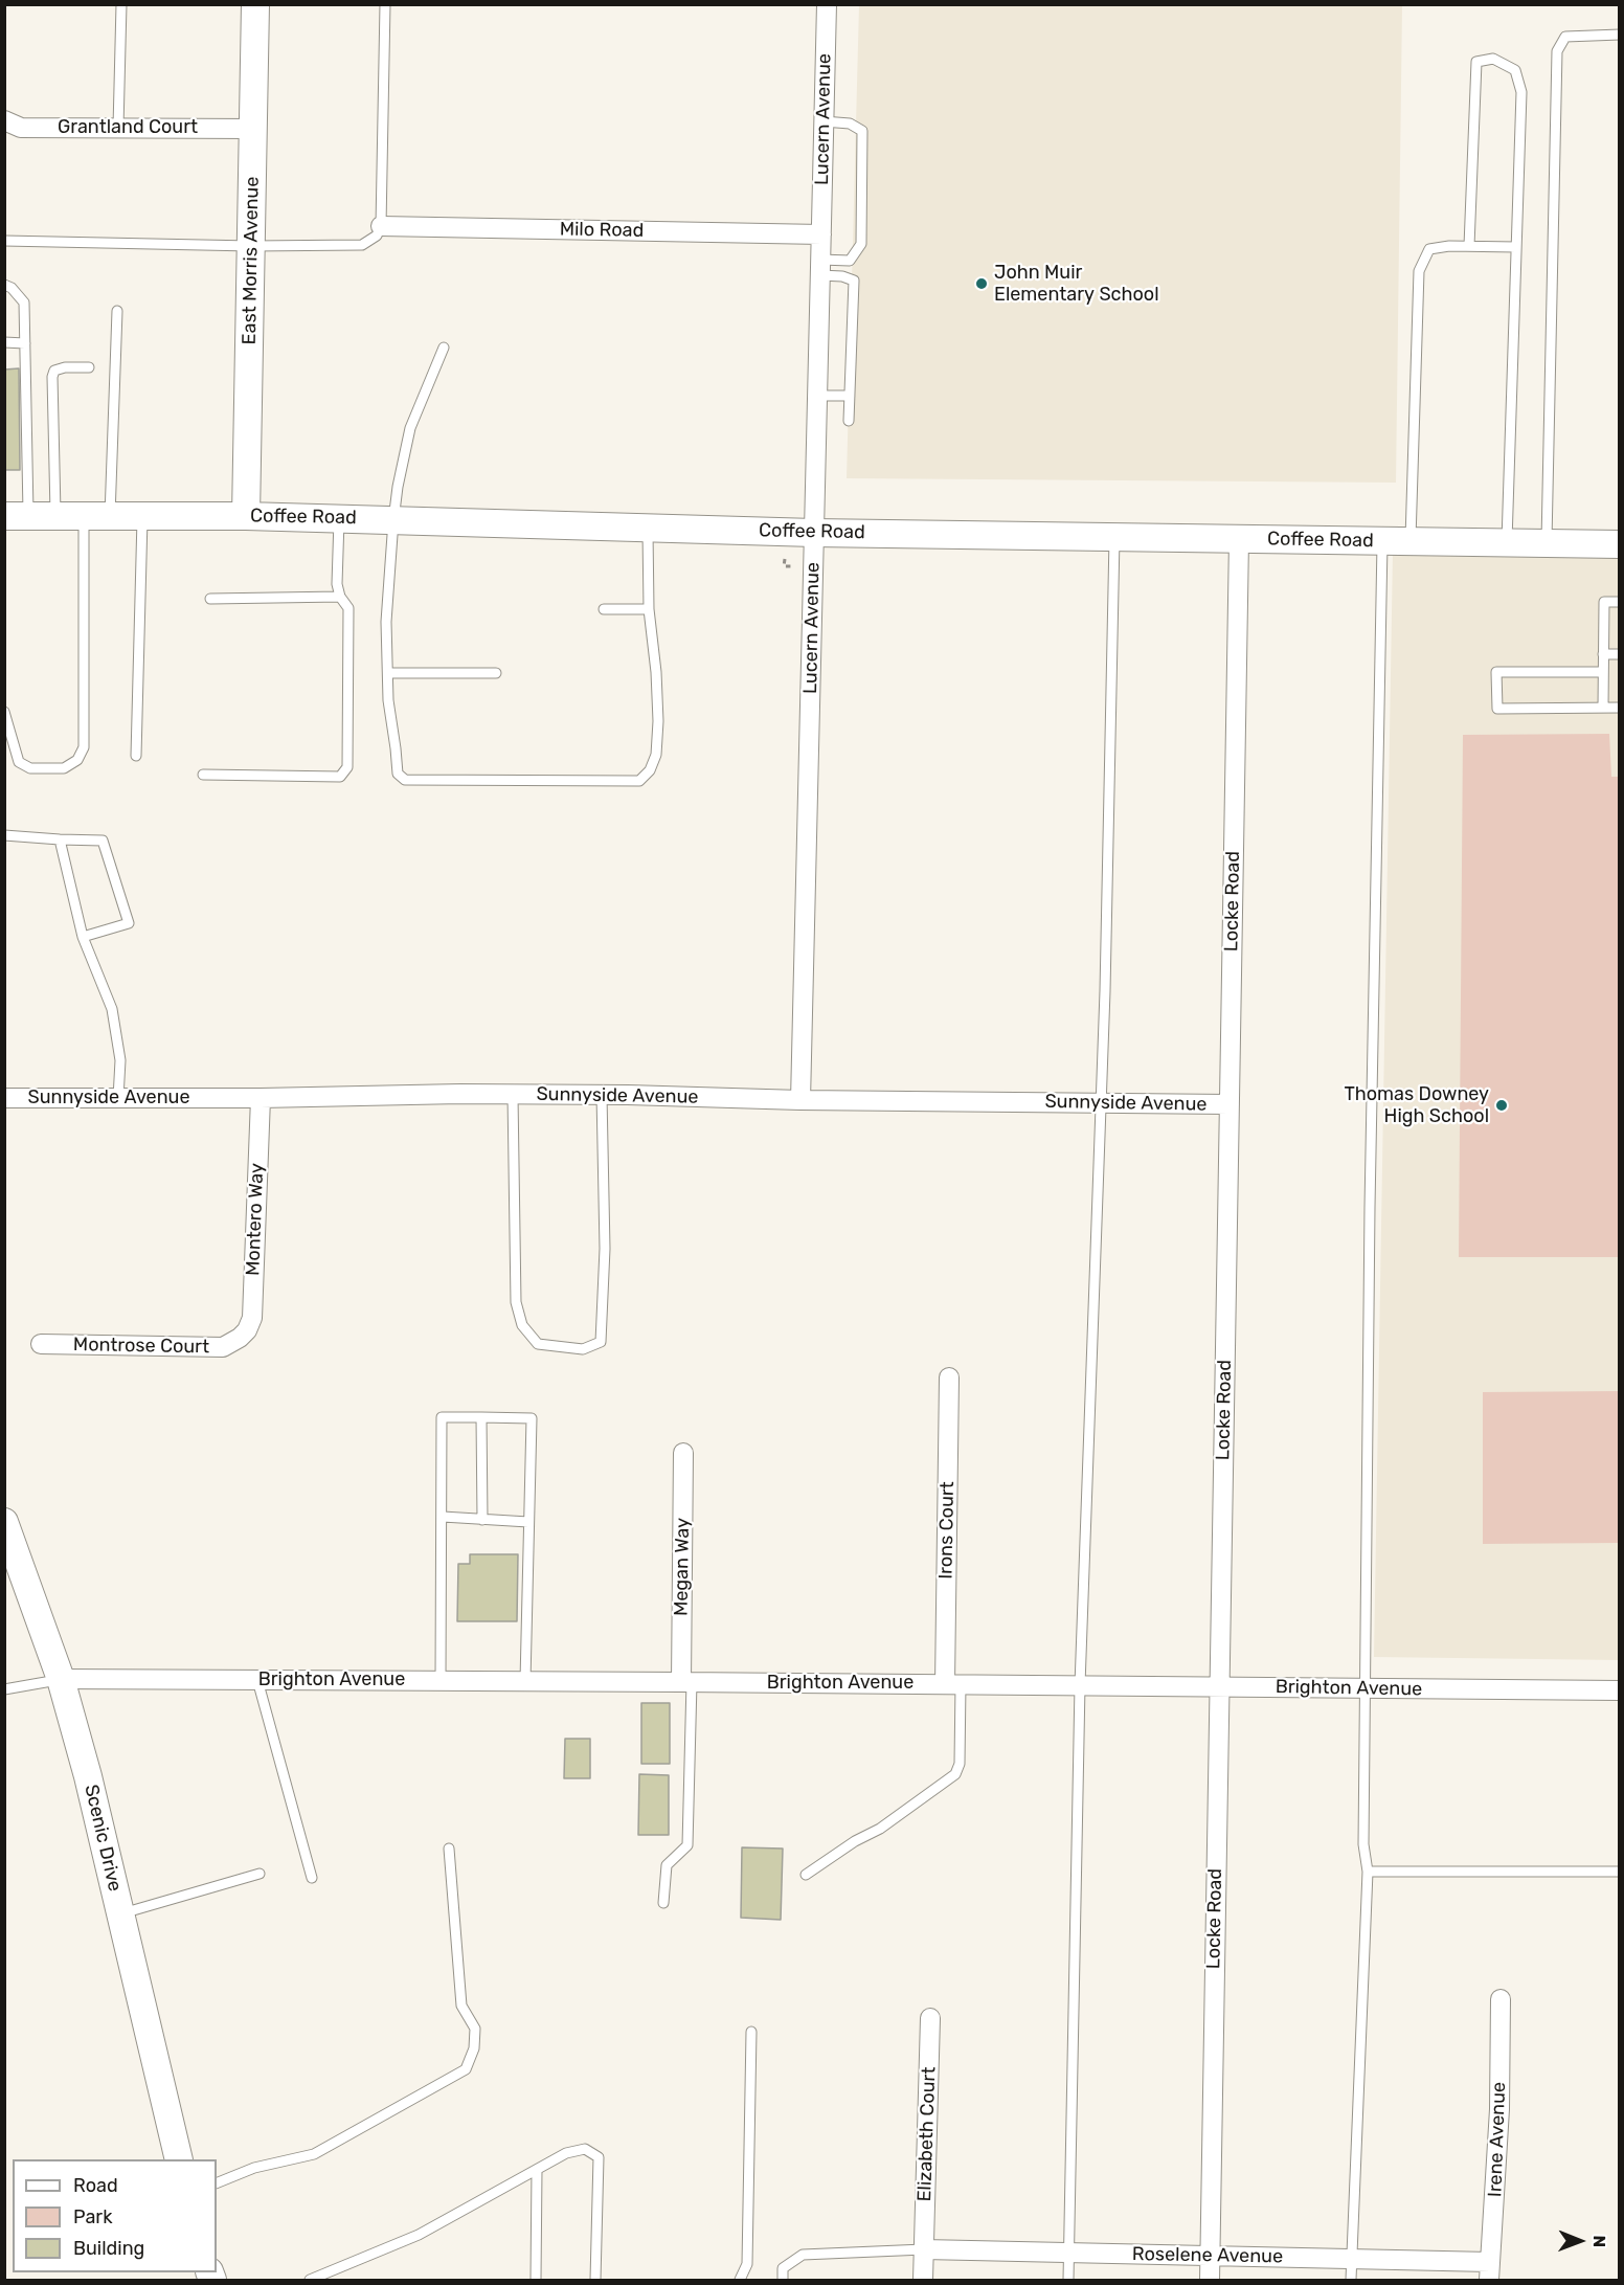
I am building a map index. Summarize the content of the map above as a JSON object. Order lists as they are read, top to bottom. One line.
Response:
{"streets":{"main road":["East Morris Avenue","Coffee Road","Scenic Drive"],"street":["Lucern Avenue","Grantland Court","Milo Road","Locke Road","Sunnyside Avenue","Montero Way","Montrose Court","Irons Court","Megan Way","Brighton Avenue","Elizabeth Court","Irene Avenue","Roselene Avenue"]},"crossings":[["Lucern Avenue","Milo Road"],["Lucern Avenue","Coffee Road"],["Lucern Avenue","Sunnyside Avenue"],["Grantland Court","East Morris Avenue"],["East Morris Avenue","Coffee Road"],["Coffee Road","Locke Road"],["Locke Road","Sunnyside Avenue"],["Locke Road","Brighton Avenue"],["Locke Road","Roselene Avenue"],["Sunnyside Avenue","Montero Way"],["Montero Way","Montrose Court"],["Irons Court","Brighton Avenue"],["Megan Way","Brighton Avenue"],["Brighton Avenue","Scenic Drive"],["Elizabeth Court","Roselene Avenue"],["Irene Avenue","Roselene Avenue"]],"places":["John Muir Elementary School","Thomas Downey High School"],"legend":["Road","Park","Building"],"north":"right"}
